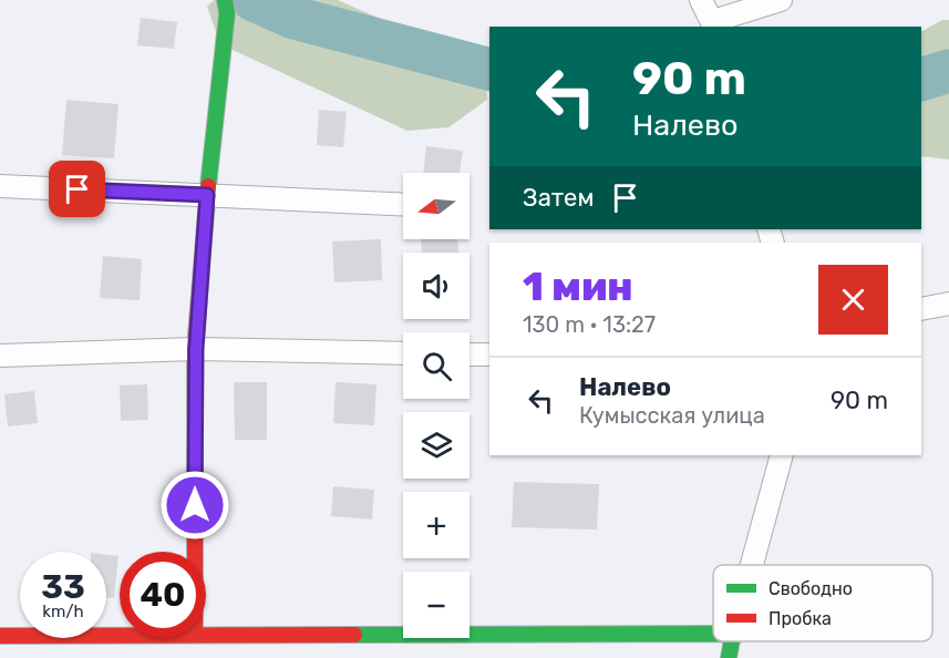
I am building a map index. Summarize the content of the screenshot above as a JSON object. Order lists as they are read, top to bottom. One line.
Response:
{"legend":["Свободно","Пробка"],"north":"left","page":{"turn":["90 m","Налево"],"then":"Затем","map_buttons":["+","−"],"heading":["1 мин","130 m · 13:27"],"list":[{"name":"Налево","note":"Кумысская улица","value":"90 m"}],"speed":"33 km/h","limit":"40"}}
